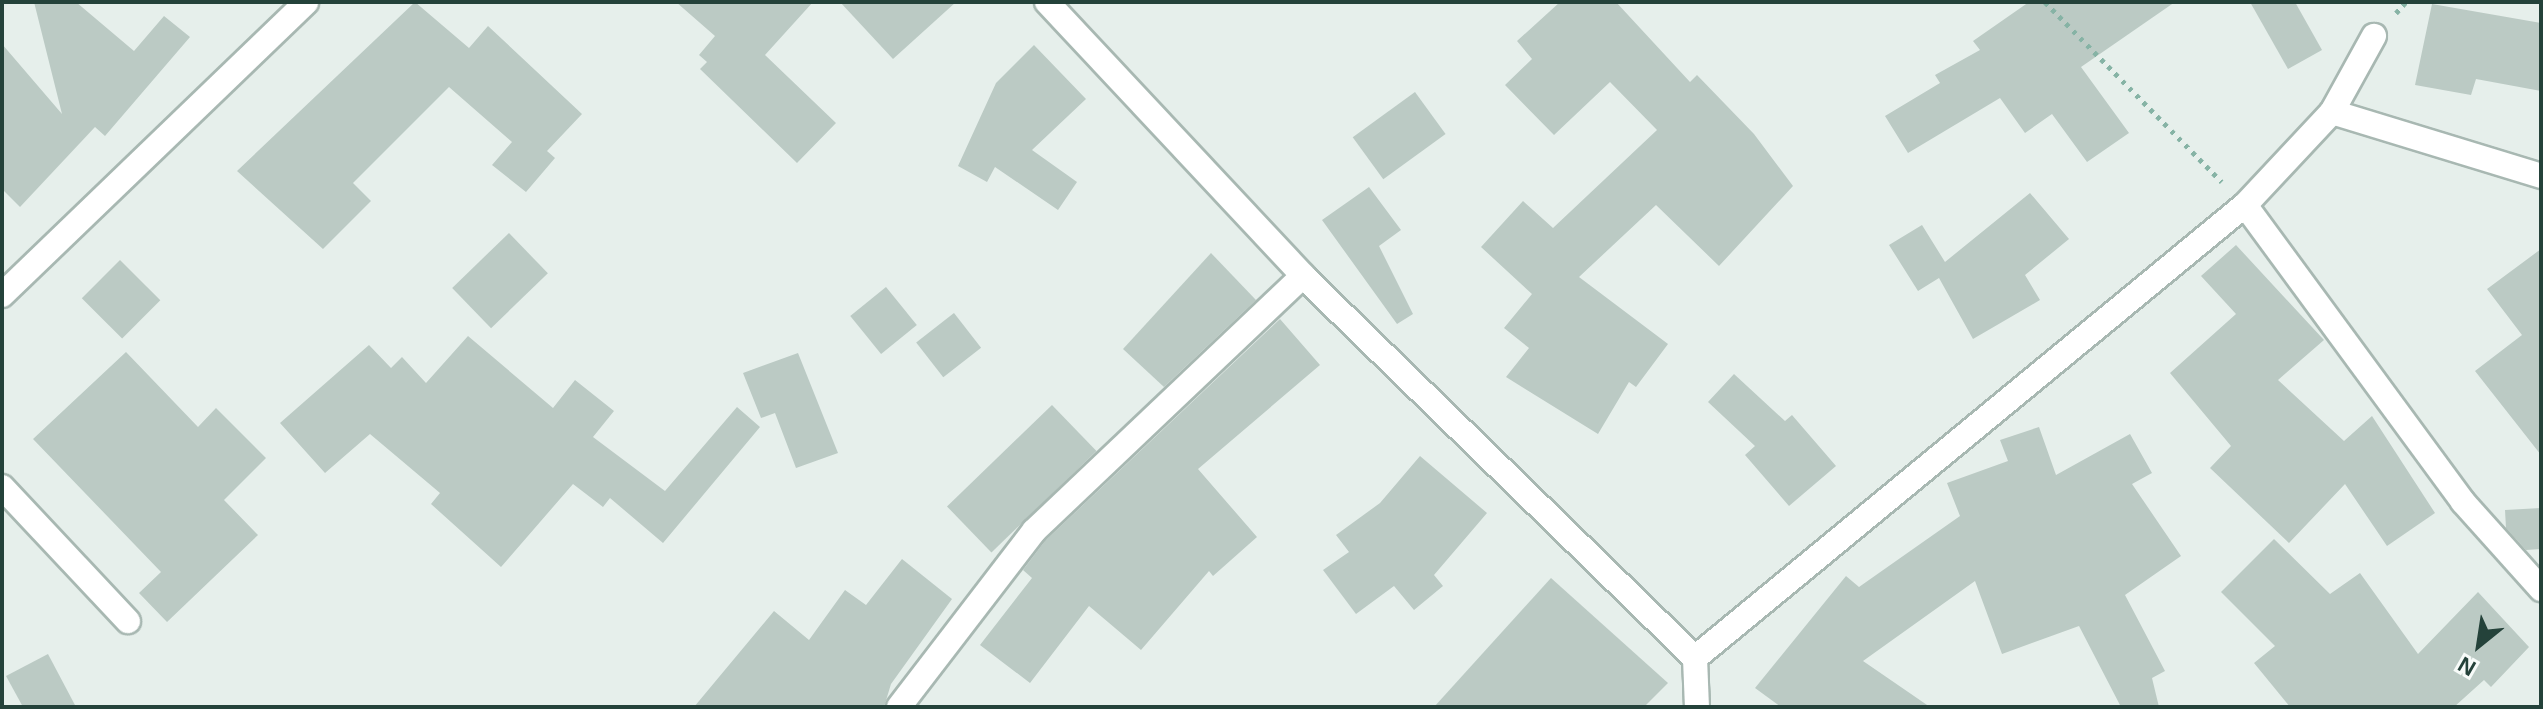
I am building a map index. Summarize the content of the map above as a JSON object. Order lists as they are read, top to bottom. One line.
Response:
{"north":"bottom left"}
